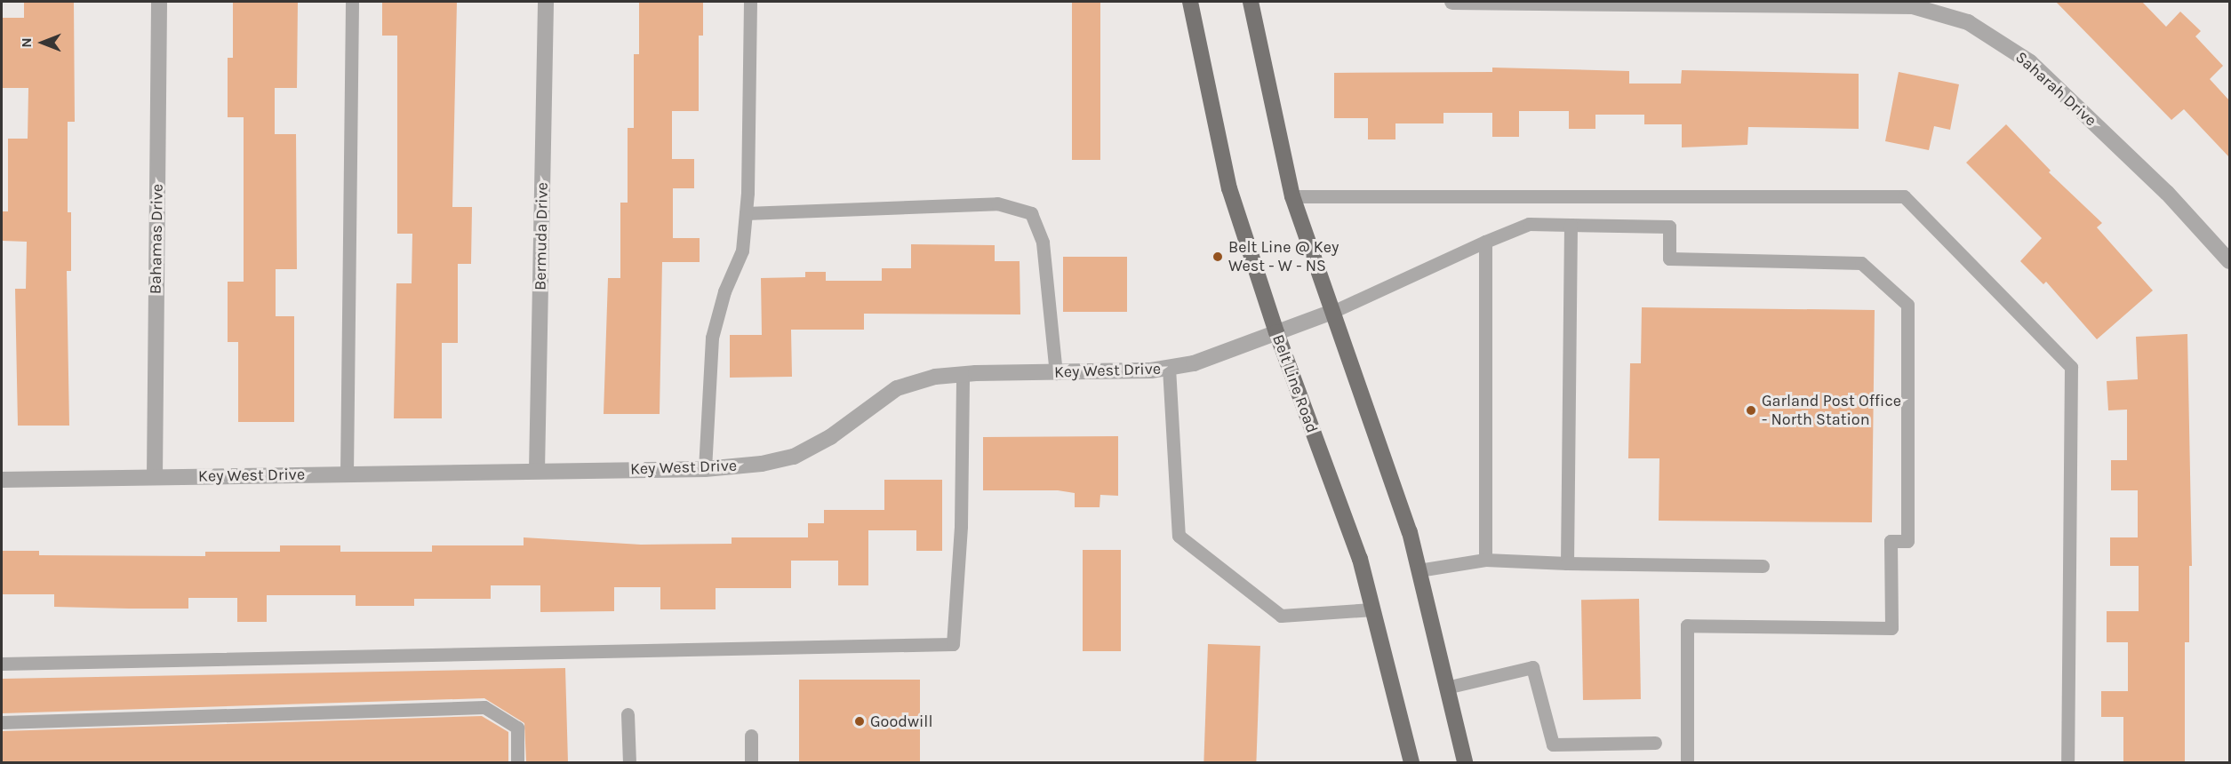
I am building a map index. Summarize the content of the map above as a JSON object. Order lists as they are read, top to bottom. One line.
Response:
{"streets":{"main road":["Belt Line Road"],"street":["Saharah Drive","Bermuda Drive","Bahamas Drive","Key West Drive"]},"crossings":[["Bermuda Drive","Key West Drive"],["Bahamas Drive","Key West Drive"],["Key West Drive","Belt Line Road"]],"places":["Belt Line @ Key West - W - NS","Garland Post Office - North Station","Goodwill"],"north":"left"}
